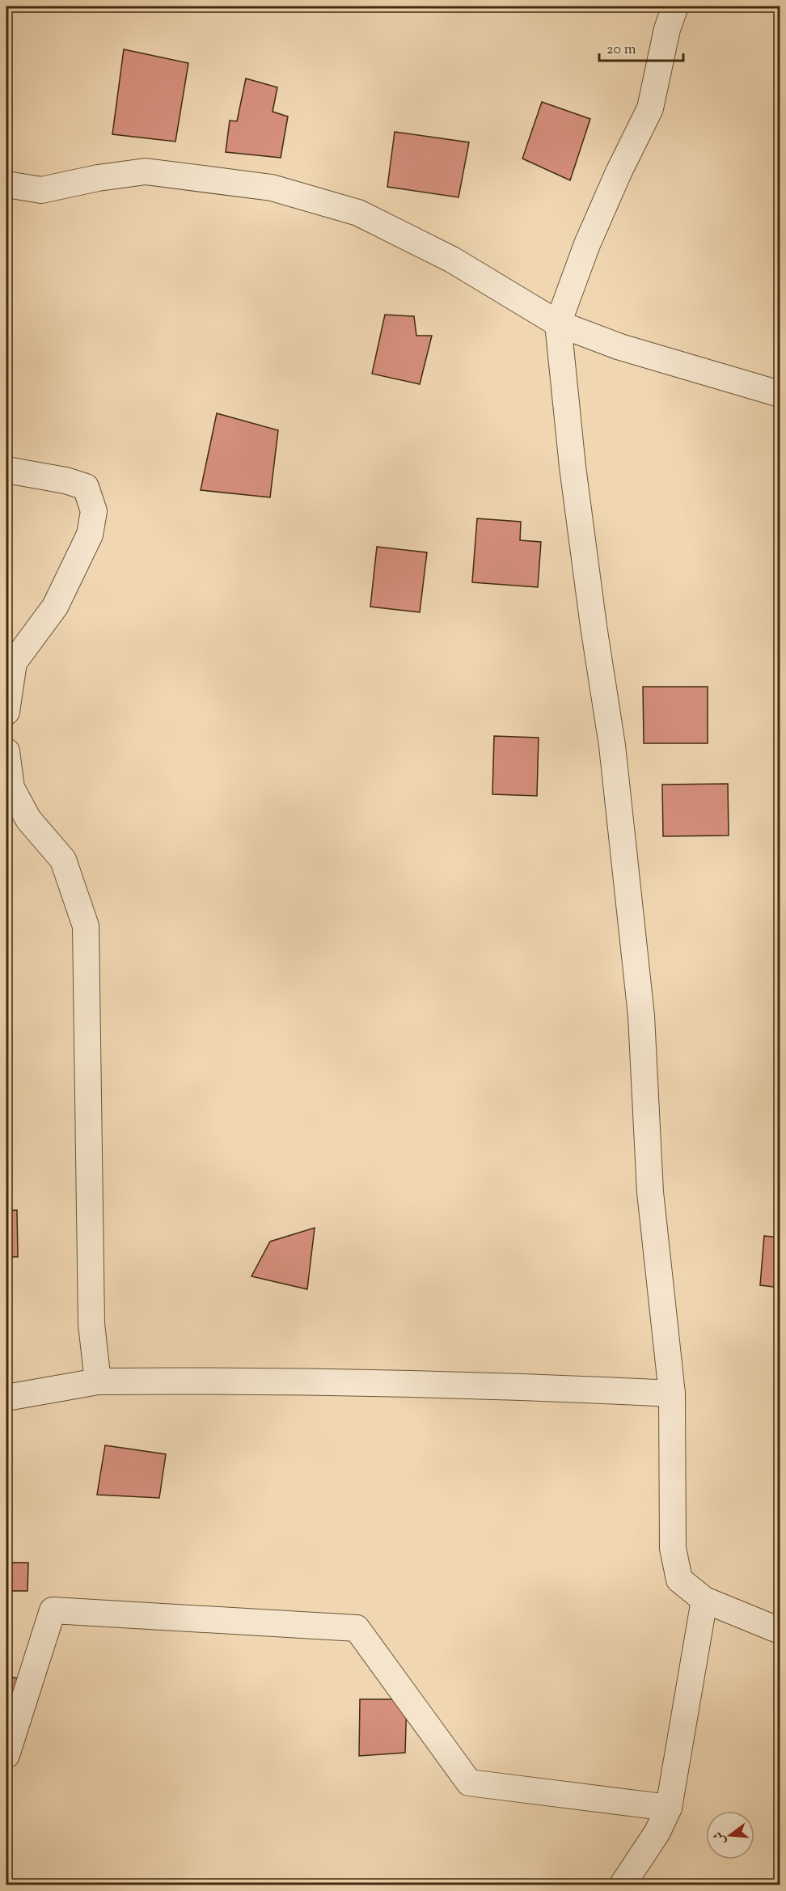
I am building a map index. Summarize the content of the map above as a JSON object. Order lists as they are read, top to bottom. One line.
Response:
{"scale_bar":"20 m","north":"left"}
